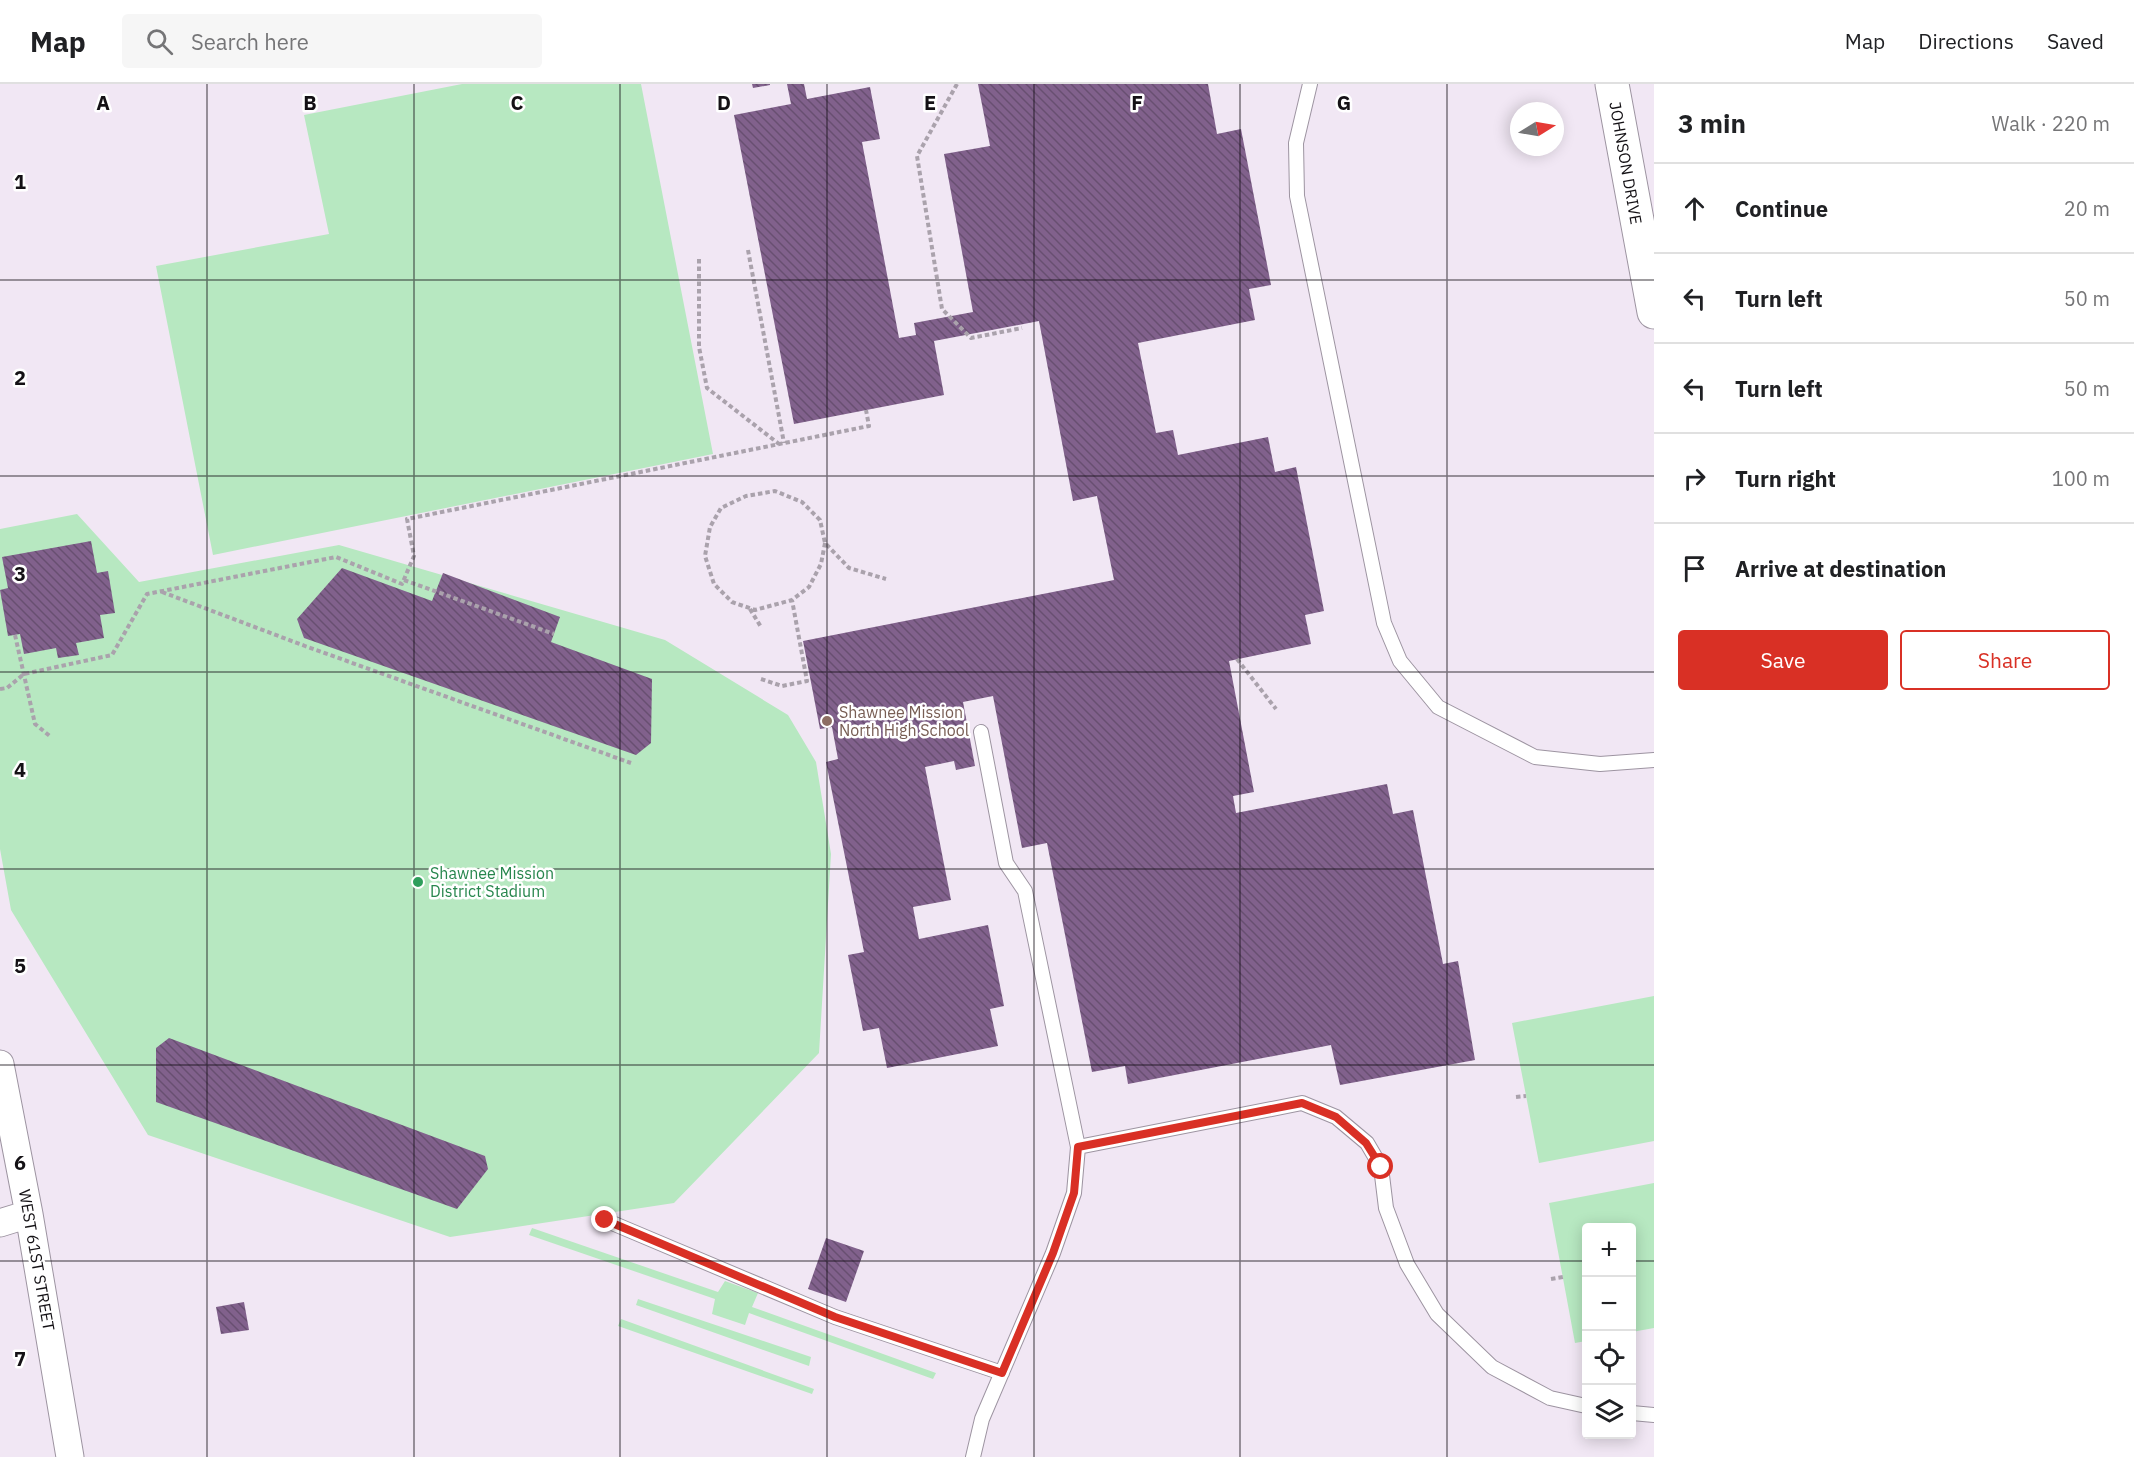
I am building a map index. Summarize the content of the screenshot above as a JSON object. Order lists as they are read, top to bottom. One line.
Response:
{"streets":{"main road":["JOHNSON DRIVE"],"street":["WEST 61ST STREET"]},"places":["Shawnee Mission North High School","Shawnee Mission District Stadium"],"north":"right","page":{"header":"Map","search":"Search here","nav":["Map","Directions","Saved"],"heading":["3 min","Walk · 220 m"],"list":[["Continue","20 m"],["Turn left","50 m"],["Turn left","50 m"],["Turn right","100 m"],"Arrive at destination"],"buttons":["Save","Share"],"map_buttons":["+","−"]},"grid":{"columns":["A","B","C","D","E","F","G"],"rows":["1","2","3","4","5","6","7"]}}
